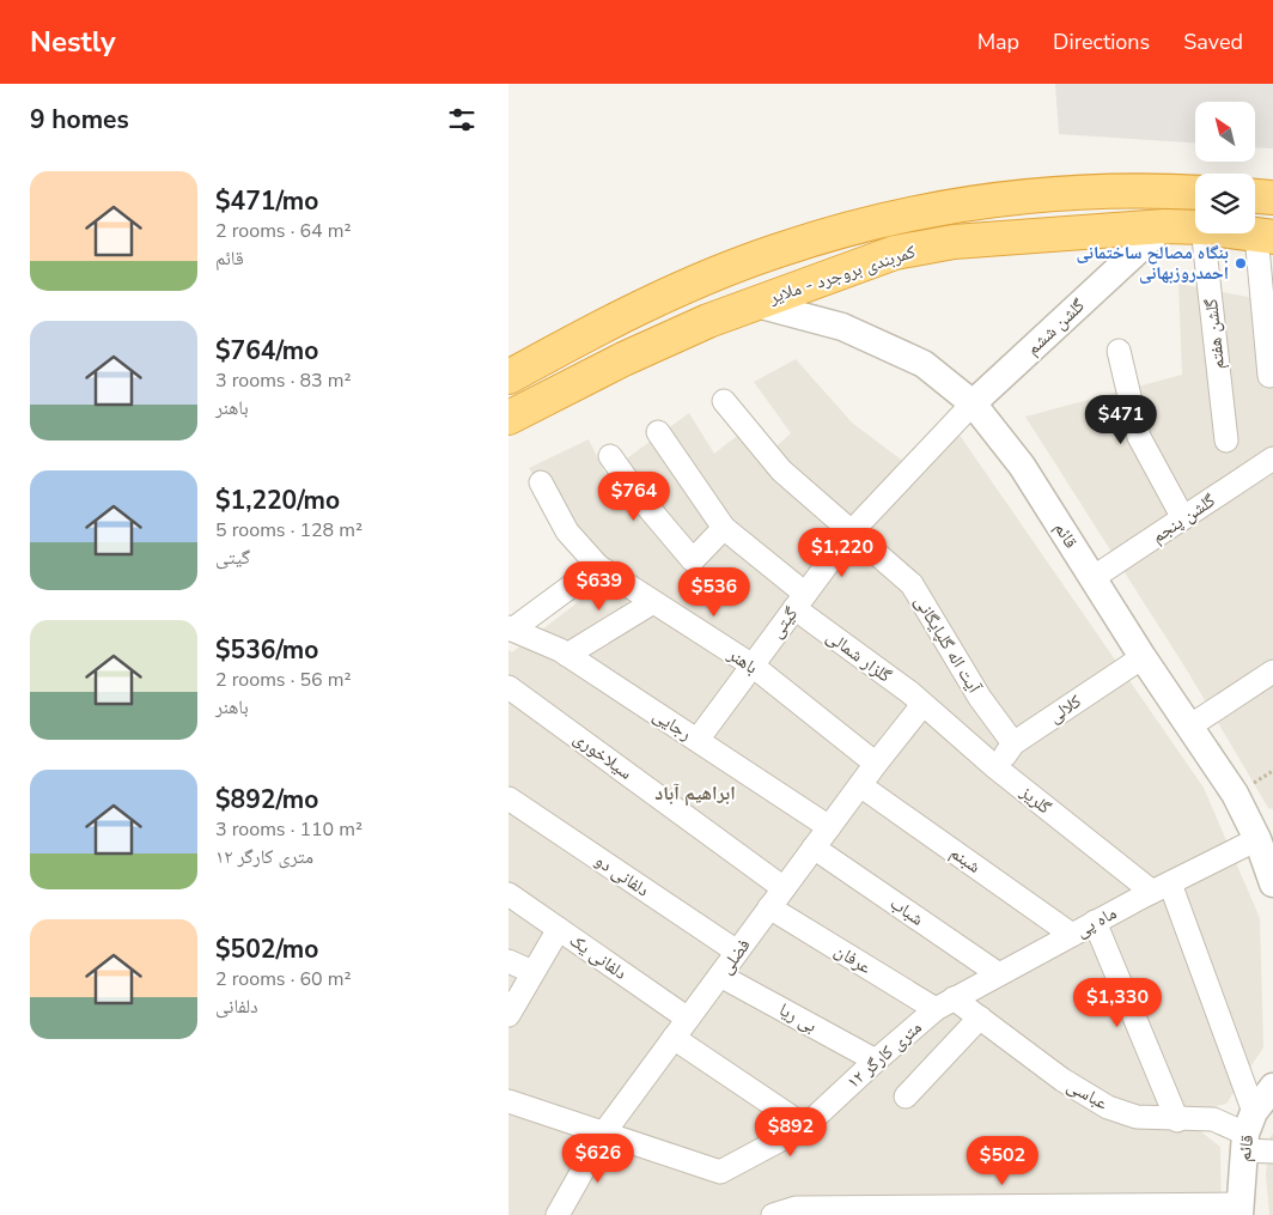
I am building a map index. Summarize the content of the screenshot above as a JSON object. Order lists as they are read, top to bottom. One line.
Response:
{"streets":{"highway":["کمربندی بروجرد - ملایر"],"street":["گلشن ششم","گلشن هفتم","گلشن پنجم","قائم","گیتی","آیت اله گلپایگانی","گلزار شمالی","باهنر","کلالی","رجایی","سیلاخوری","گلریز","شبنم","دلفانی دو","شباب","ماه پی","دلفانی یک","فضلی","عرفان","بی ریا","۱۲ متری کارگر","عباسی"]},"crossings":[["کمربندی بروجرد - ملایر","گلشن ششم"],["کمربندی بروجرد - ملایر","قائم"],["گلشن ششم","قائم"],["گلشن ششم","گیتی"],["گلشن پنجم","قائم"],["قائم","گیتی"],["قائم","کلالی"],["قائم","ماه پی"],["قائم","عباسی"],["گیتی","آیت اله گلپایگانی"],["گیتی","گلزار شمالی"],["گیتی","باهنر"],["گیتی","رجایی"],["آیت اله گلپایگانی","کلالی"],["گلزار شمالی","گلریز"],["گلزار شمالی","فضلی"],["باهنر","فضلی"],["کلالی","گلریز"],["رجایی","فضلی"],["سیلاخوری","فضلی"],["گلریز","ماه پی"],["گلریز","فضلی"],["شبنم","ماه پی"],["شبنم","فضلی"],["دلفانی دو","فضلی"],["شباب","ماه پی"],["شباب","فضلی"],["ماه پی","عرفان"],["ماه پی","۱۲ متری کارگر"],["ماه پی","عباسی"],["دلفانی یک","فضلی"],["فضلی","عرفان"],["فضلی","بی ریا"],["فضلی","۱۲ متری کارگر"],["عرفان","۱۲ متری کارگر"],["عرفان","عباسی"],["بی ریا","۱۲ متری کارگر"],["۱۲ متری کارگر","عباسی"]],"districts":["ابراهیم آباد"],"places":["بنگاه مصالح ساختمانی احمدروزبهانی"],"north":"top left","page":{"header":"Nestly","nav":["Map","Directions","Saved"],"heading":"9 homes","list":[{"name":"$471/mo","note":"2 rooms · 64 m² · قائم"},{"name":"$764/mo","note":"3 rooms · 83 m² · باهنر"},{"name":"$1,220/mo","note":"5 rooms · 128 m² · گیتی"},{"name":"$536/mo","note":"2 rooms · 56 m² · باهنر"},{"name":"$892/mo","note":"3 rooms · 110 m² · ۱۲ متری کارگر"},{"name":"$502/mo","note":"2 rooms · 60 m² · دلفانی"}],"price":["$471","$764","$1,220","$639","$536","$1,330","$892","$626","$502"]}}
